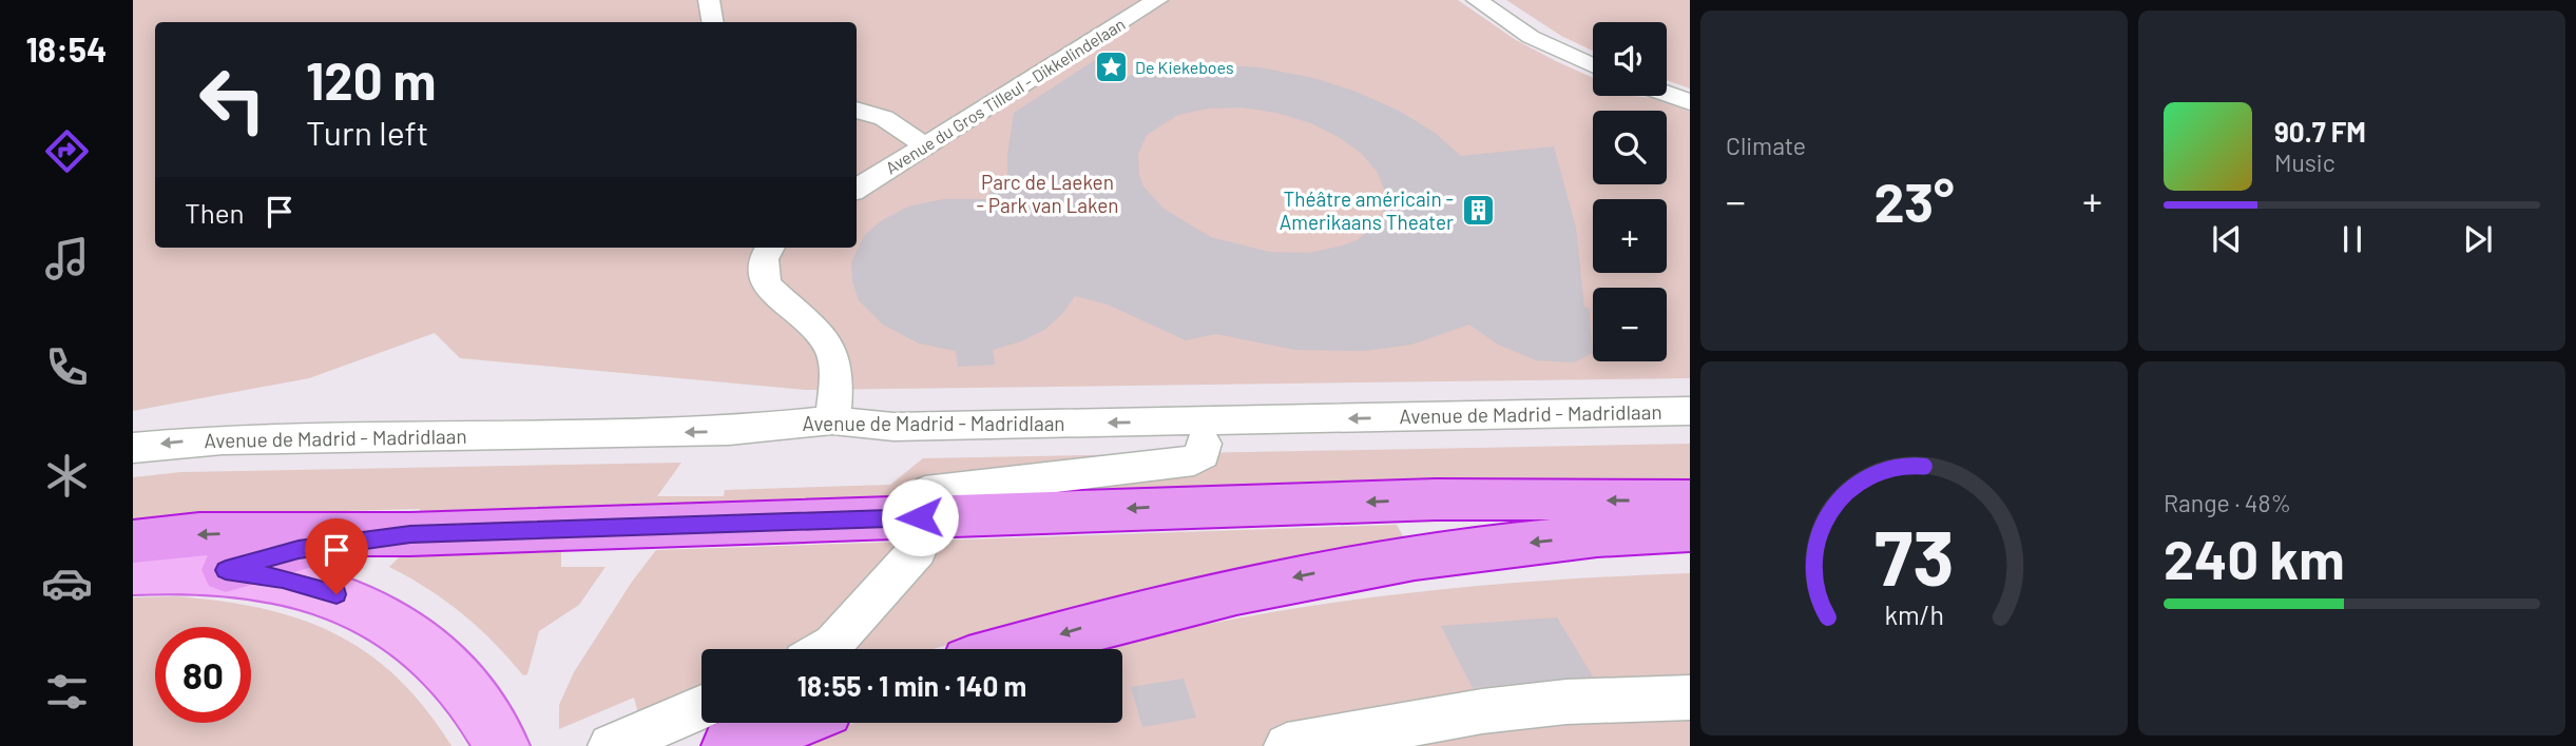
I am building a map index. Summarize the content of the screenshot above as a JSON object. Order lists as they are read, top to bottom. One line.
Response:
{"streets":{"street":["Avenue du Gros Tilleul - Dikkelindelaan","Avenue de Madrid - Madridlaan"]},"one_way":["Avenue de Madrid - Madridlaan"],"parks":["Parc de Laeken - Park van Laken"],"places":{"place":["De Kiekeboes"],"building":["Théâtre américain - Amerikaans Theater"]},"page":{"tabs":"18:54","tile":["Climate",["Range · 48%","240 km"]],"map_buttons":["+","−"],"turn":["120 m","Turn left"],"song":["90.7 FM","Music"],"heat":["−","23°","+"],"then":"Then","limit":"80","trip":"18:55 · 1 min · 140 m","gauge":["73","km/h"]}}
